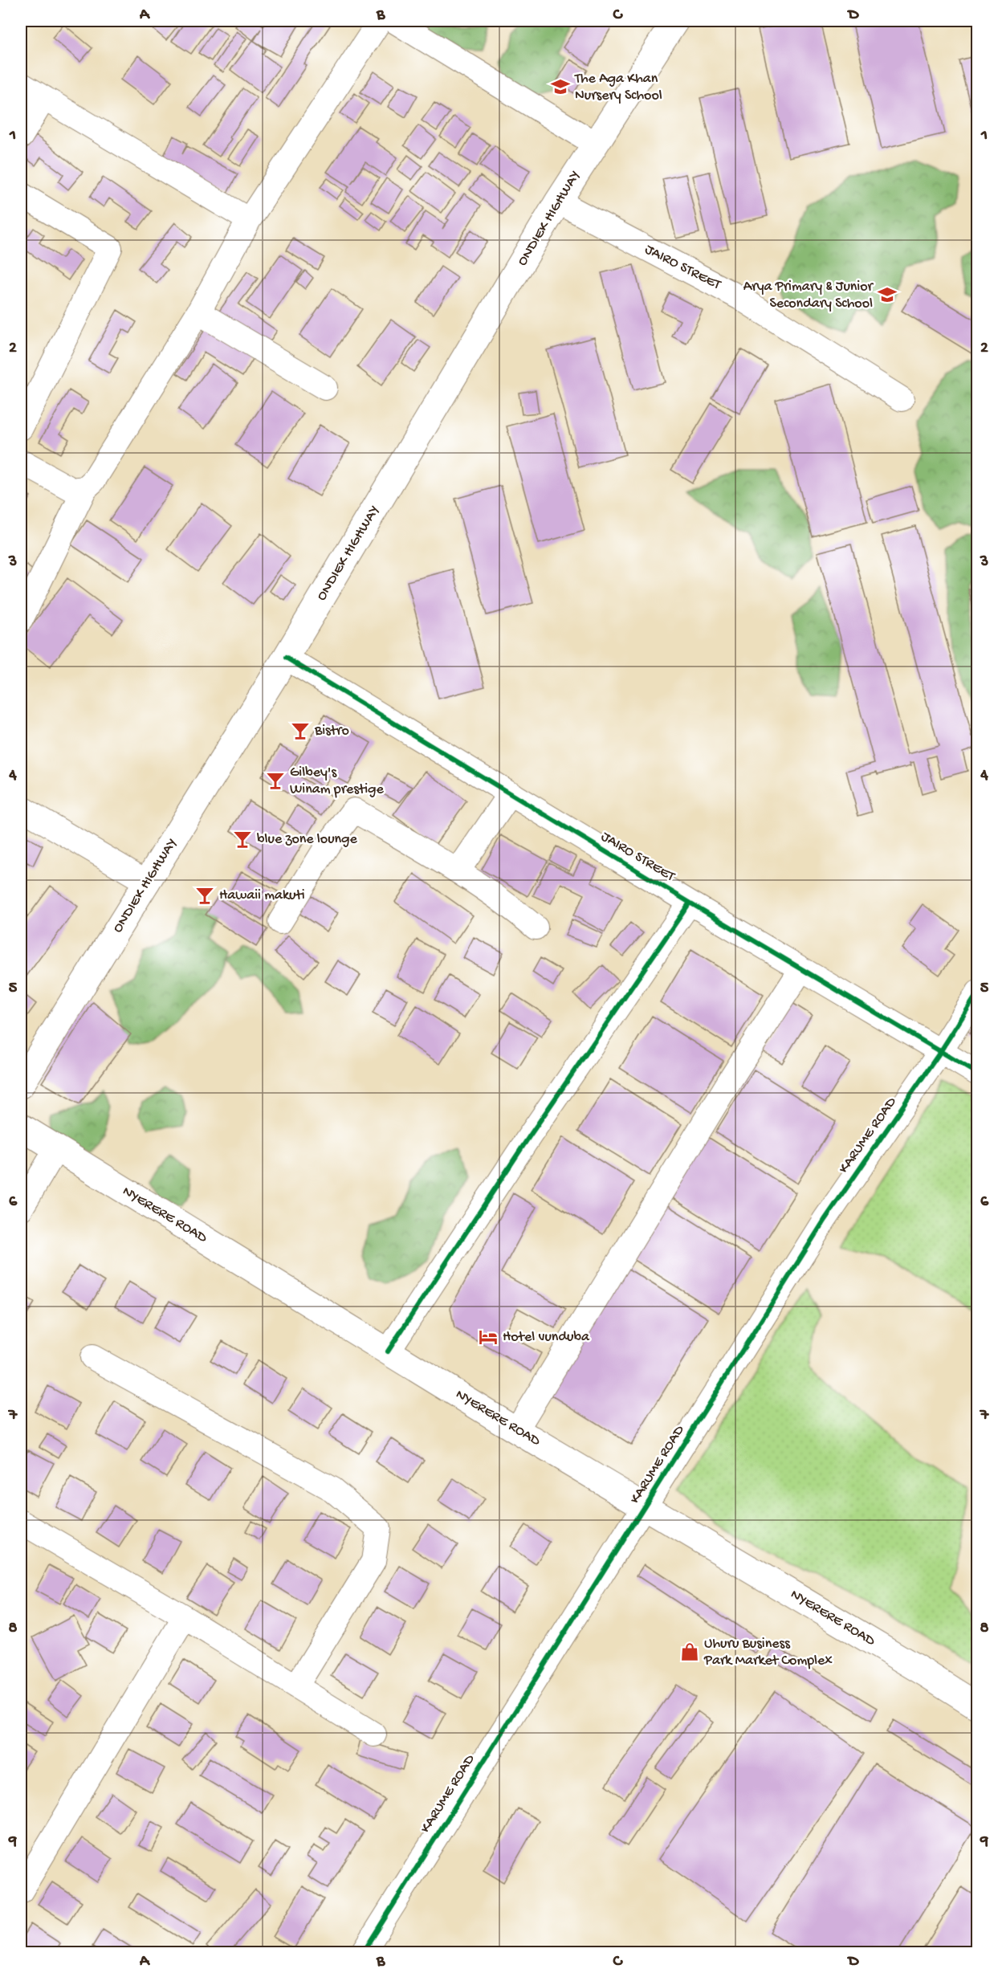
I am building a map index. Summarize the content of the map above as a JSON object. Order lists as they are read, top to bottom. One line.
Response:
{"streets":{"main road":["ONDIEK HIGHWAY","NYERERE ROAD"],"street":["JAIRO STREET","KARUME ROAD"]},"crossings":[["ONDIEK HIGHWAY","JAIRO STREET"],["JAIRO STREET","KARUME ROAD"],["KARUME ROAD","NYERERE ROAD"]],"places":{"school or university":["The Aga Khan Nursery School","Arya Primary & Junior Secondary School"],"bar":["Bistro","Gilbey's Winam prestige","blue zone lounge","Hawaii makuti"],"hotel":["Hotel vunduba"],"shop":["Uhuru Business Park Market Complex"]},"grid":{"columns":["A","B","C","D"],"rows":["1","2","3","4","5","6","7","8","9"]}}
